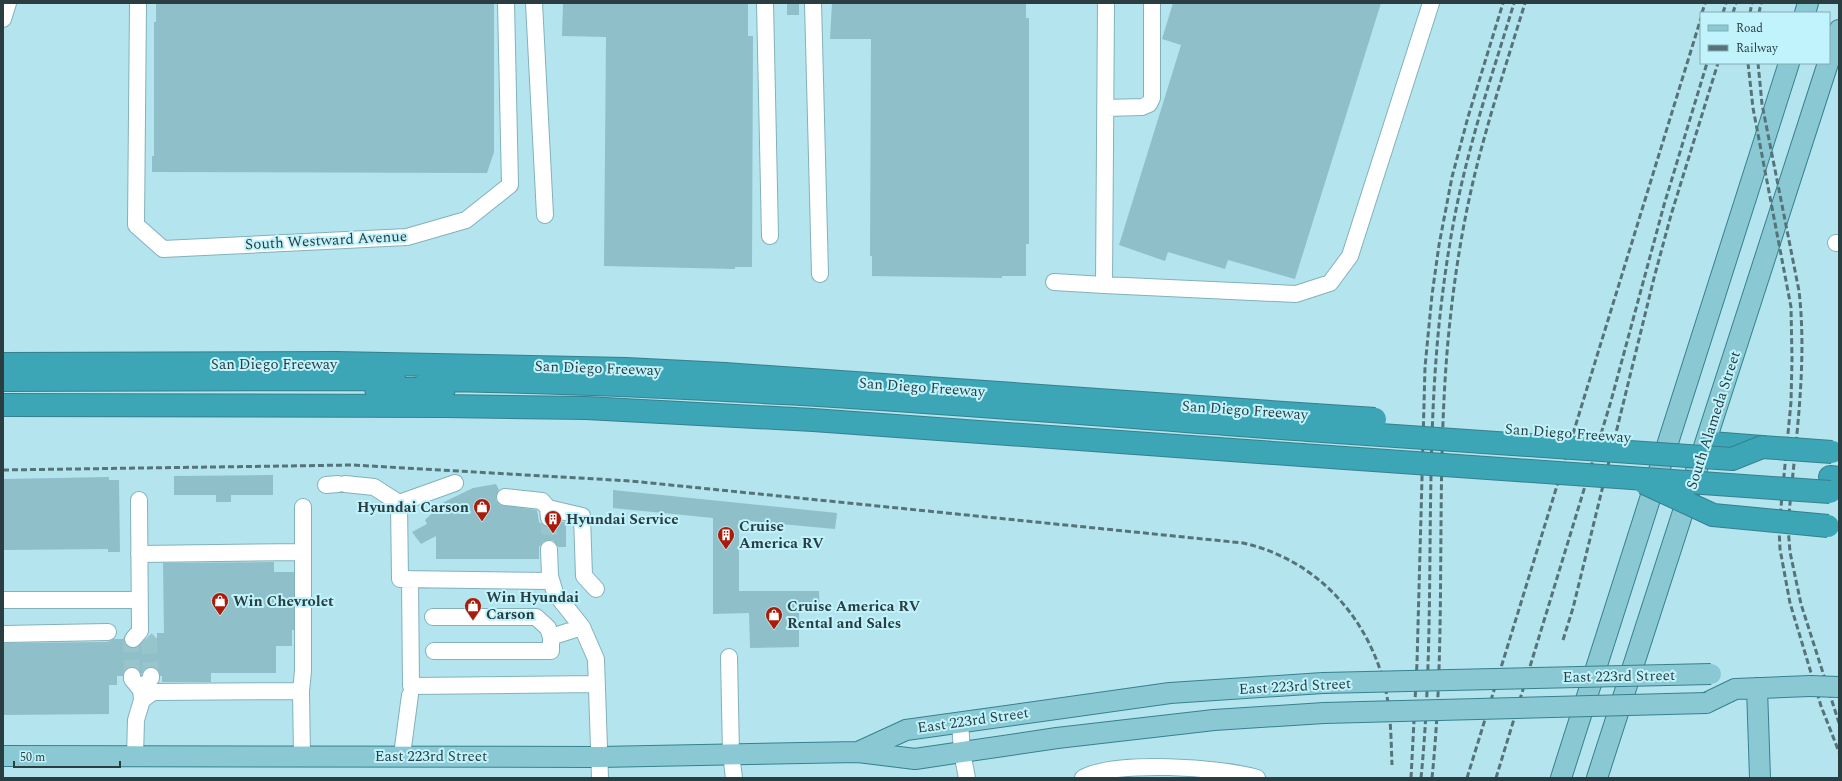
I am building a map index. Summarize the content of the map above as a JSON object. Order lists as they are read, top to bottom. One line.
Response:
{"streets":{"highway":["San Diego Freeway"],"main road":["South Alameda Street","East 223rd Street"],"street":["South Westward Avenue"]},"places":{"shop":["Hyundai Carson","Win Chevrolet","Win Hyundai Carson","Cruise America RV Rental and Sales"],"building":["Hyundai Service","Cruise America RV"]},"legend":["Road","Railway"],"scale_bar":"50 m"}
